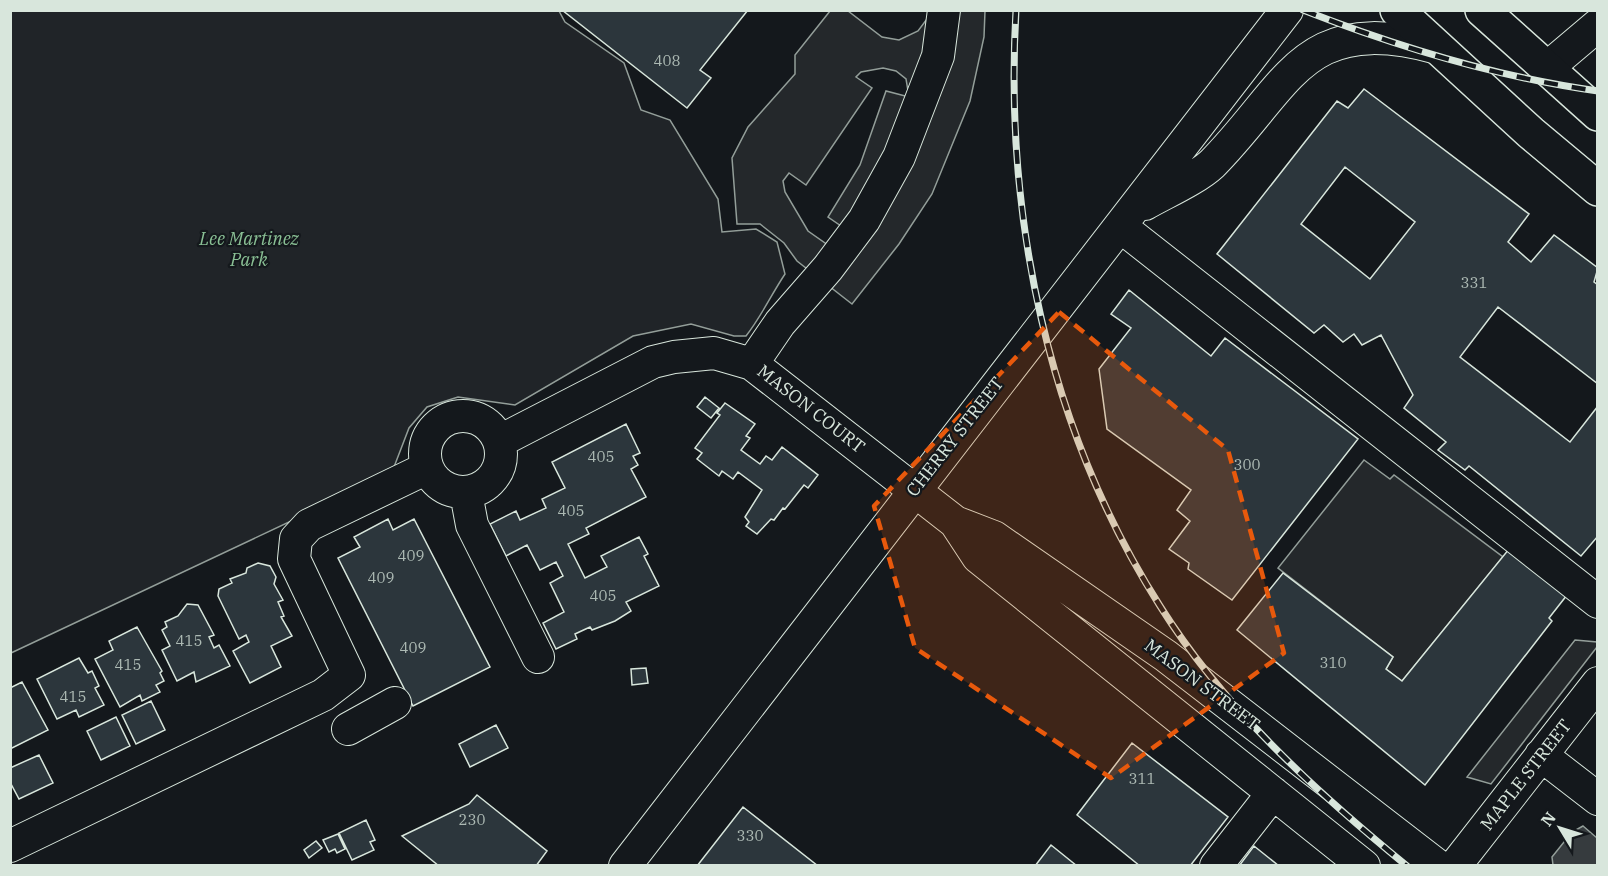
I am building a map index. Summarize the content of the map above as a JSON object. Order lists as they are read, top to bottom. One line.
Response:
{"streets":{"street":["MASON COURT","CHERRY STREET","MASON STREET","MAPLE STREET"]},"crossings":[["MASON COURT","CHERRY STREET"],["MASON COURT","MASON STREET"],["CHERRY STREET","MASON STREET"]],"parks":["Lee Martinez Park"],"house_numbers":["408","331","405","300","405","409","409","405","415","409","310","415","415","311","230","330"],"north":"top left"}
